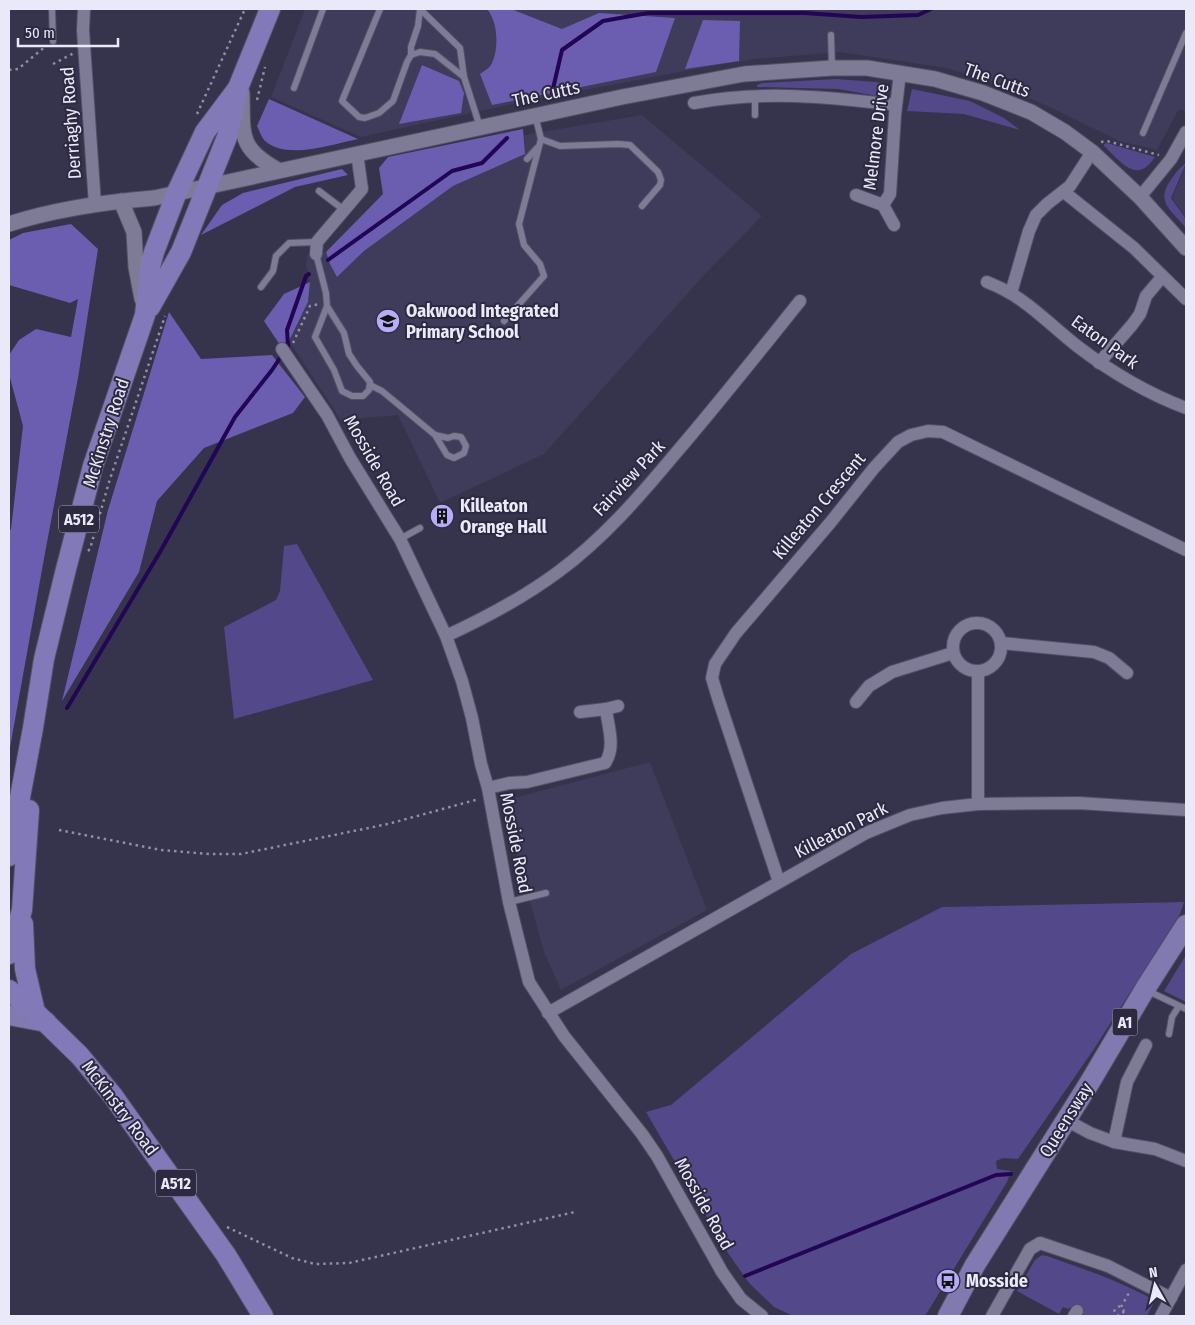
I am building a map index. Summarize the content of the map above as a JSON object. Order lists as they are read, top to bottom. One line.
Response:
{"streets":{"highway":["McKinstry Road","A512"],"main road":["A1","Queensway"],"street":["The Cutts","Derriaghy Road","Melmore Drive","Eaton Park","Mosside Road","Fairview Park","Killeaton Crescent","Killeaton Park"]},"crossings":[["The Cutts","Melmore Drive"],["The Cutts","McKinstry Road"],["McKinstry Road","A512"],["Mosside Road","Fairview Park"],["Mosside Road","Killeaton Park"],["Killeaton Crescent","Killeaton Park"]],"places":{"school or university":["Oakwood Integrated Primary School"],"building":["Killeaton Orange Hall"],"bus stop":["Mosside"]},"scale_bar":"50 m","north":"top"}
